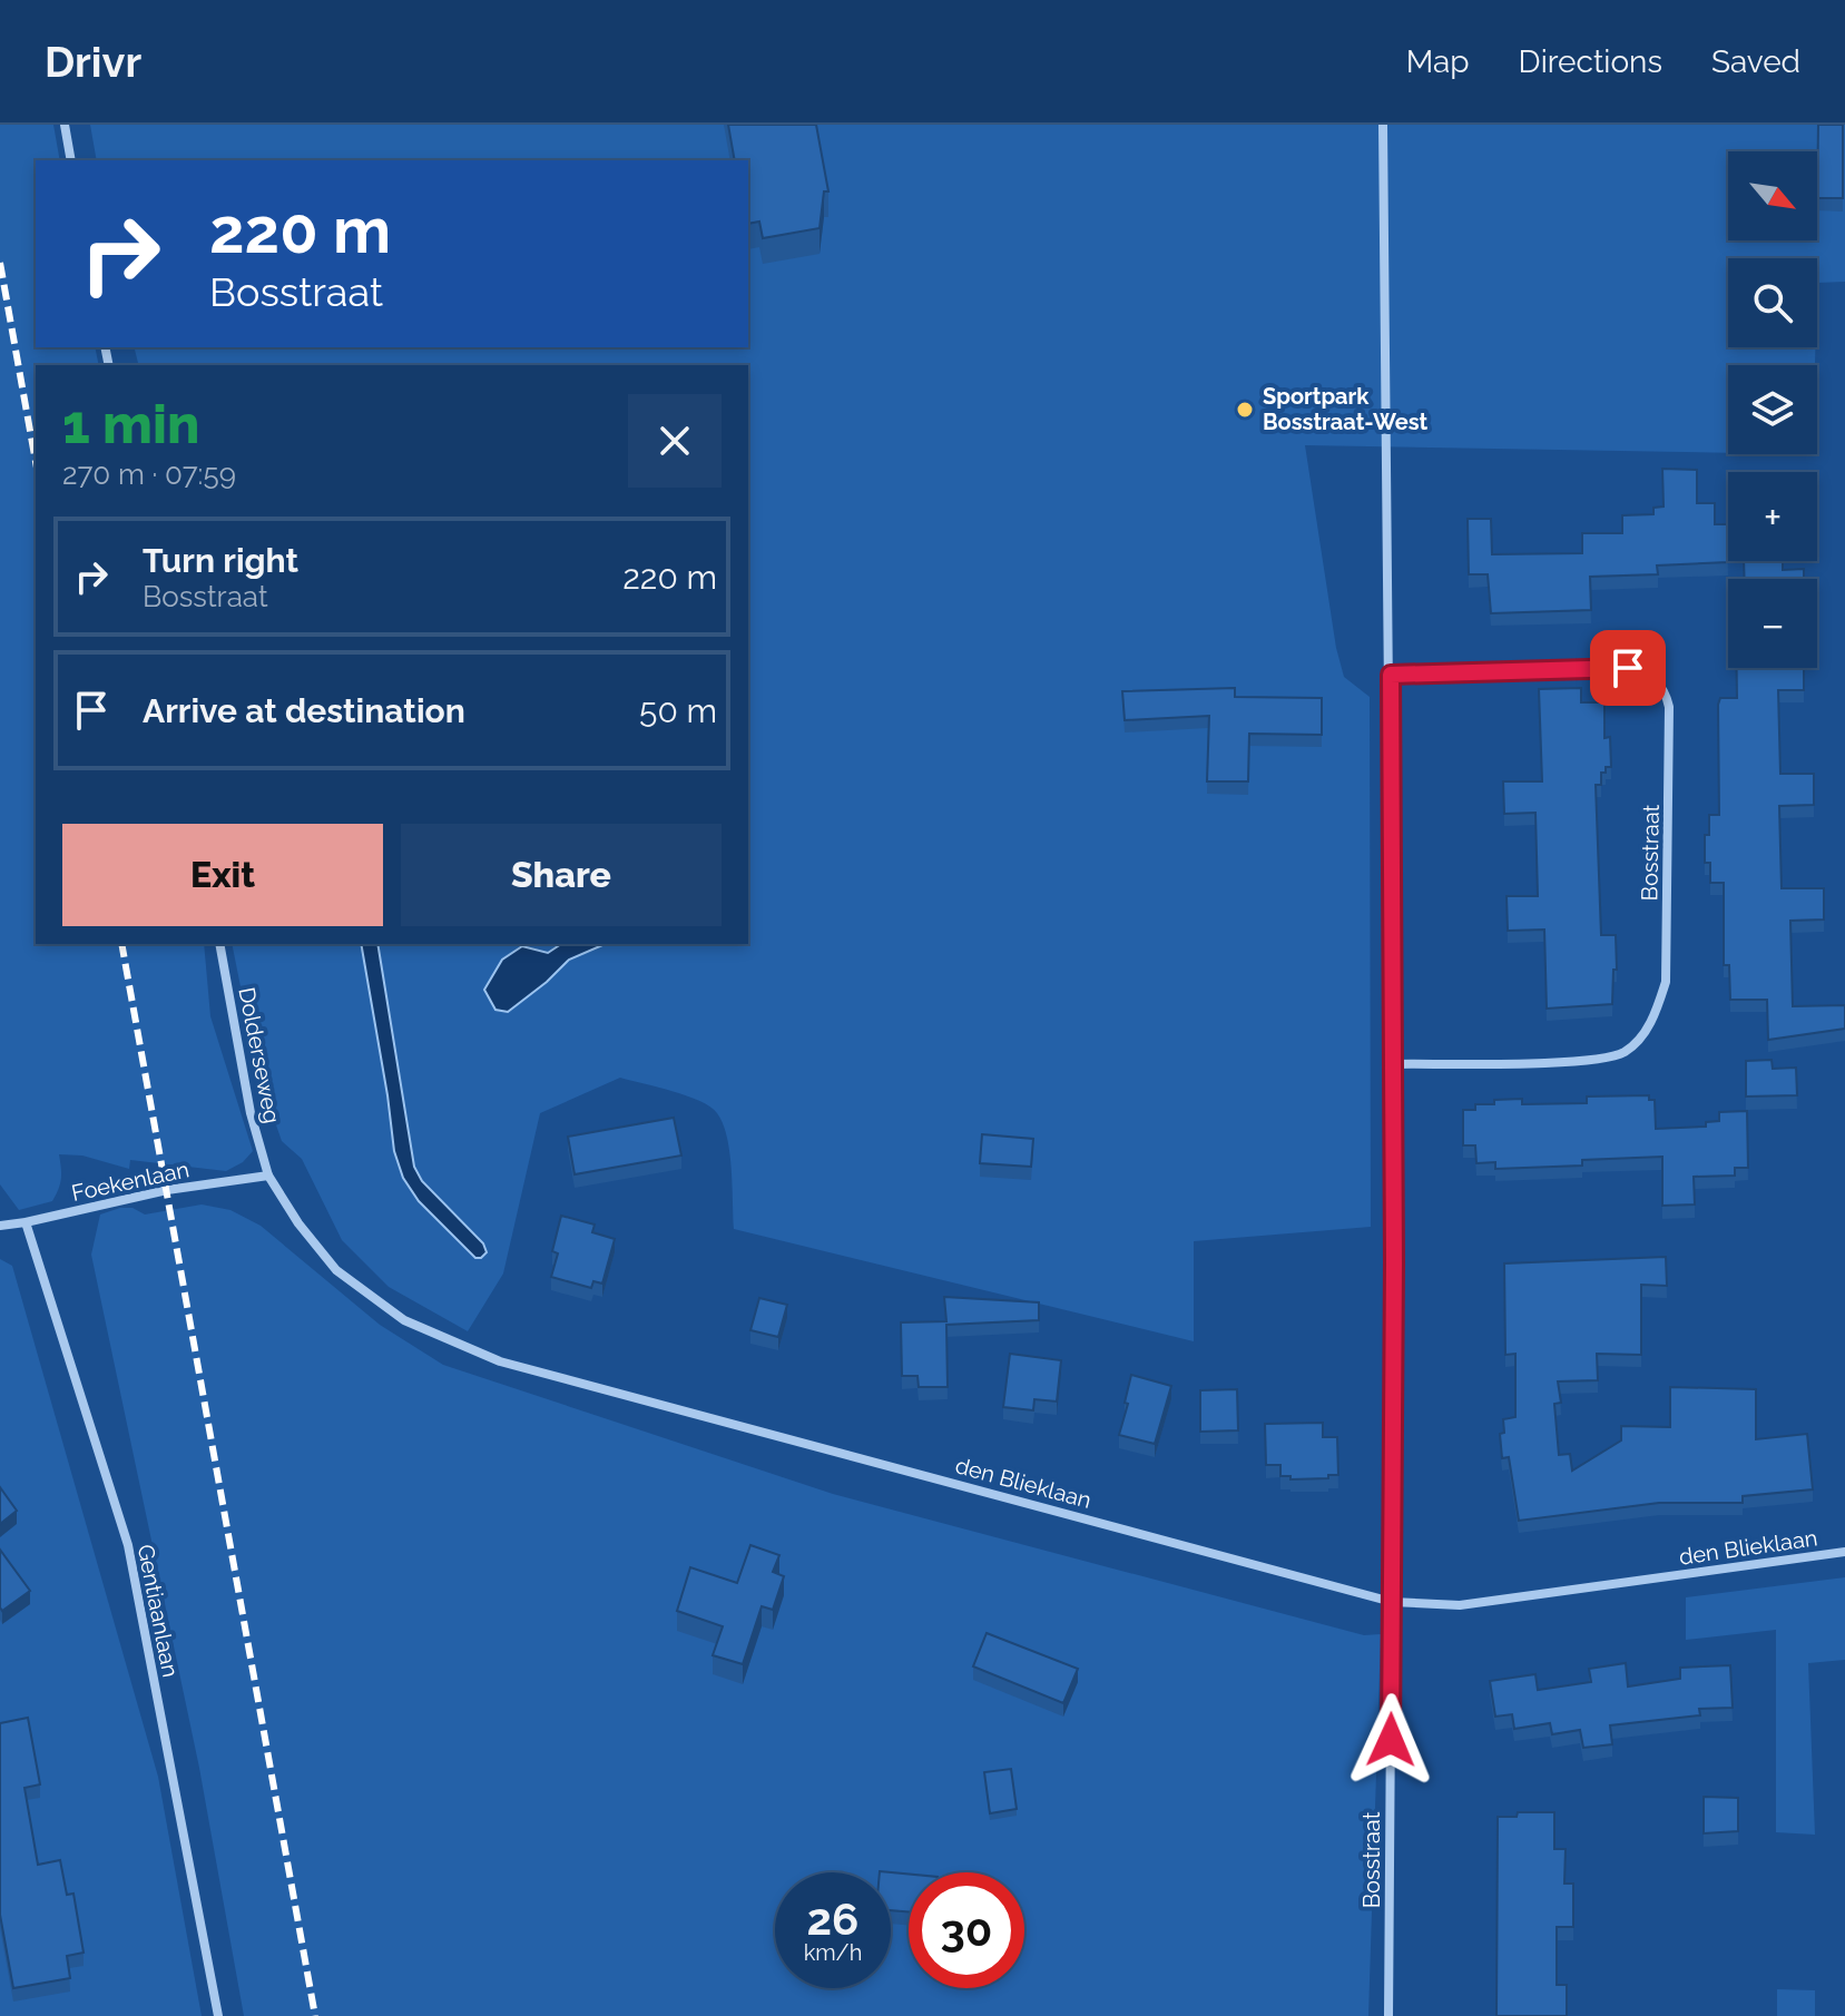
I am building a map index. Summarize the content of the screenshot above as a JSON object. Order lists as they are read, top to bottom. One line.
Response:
{"streets":{"street":["Bosstraat","Dolderseweg","Foekenlaan","den Blieklaan","Gentiaanlaan"]},"crossings":[["Bosstraat","den Blieklaan"],["Dolderseweg","Foekenlaan"],["Dolderseweg","den Blieklaan"],["Foekenlaan","den Blieklaan"],["Foekenlaan","Gentiaanlaan"]],"places":["Sportpark Bosstraat-West"],"north":"bottom right","page":{"header":"Drivr","nav":["Map","Directions","Saved"],"map_buttons":["+","−"],"turn":["220 m","Bosstraat"],"heading":["1 min","270 m · 07:59"],"list":[{"name":"Turn right","note":"Bosstraat","value":"220 m"},{"name":"Arrive at destination","value":"50 m"}],"buttons":["Exit","Share"],"speed":"26 km/h","limit":"30"}}
